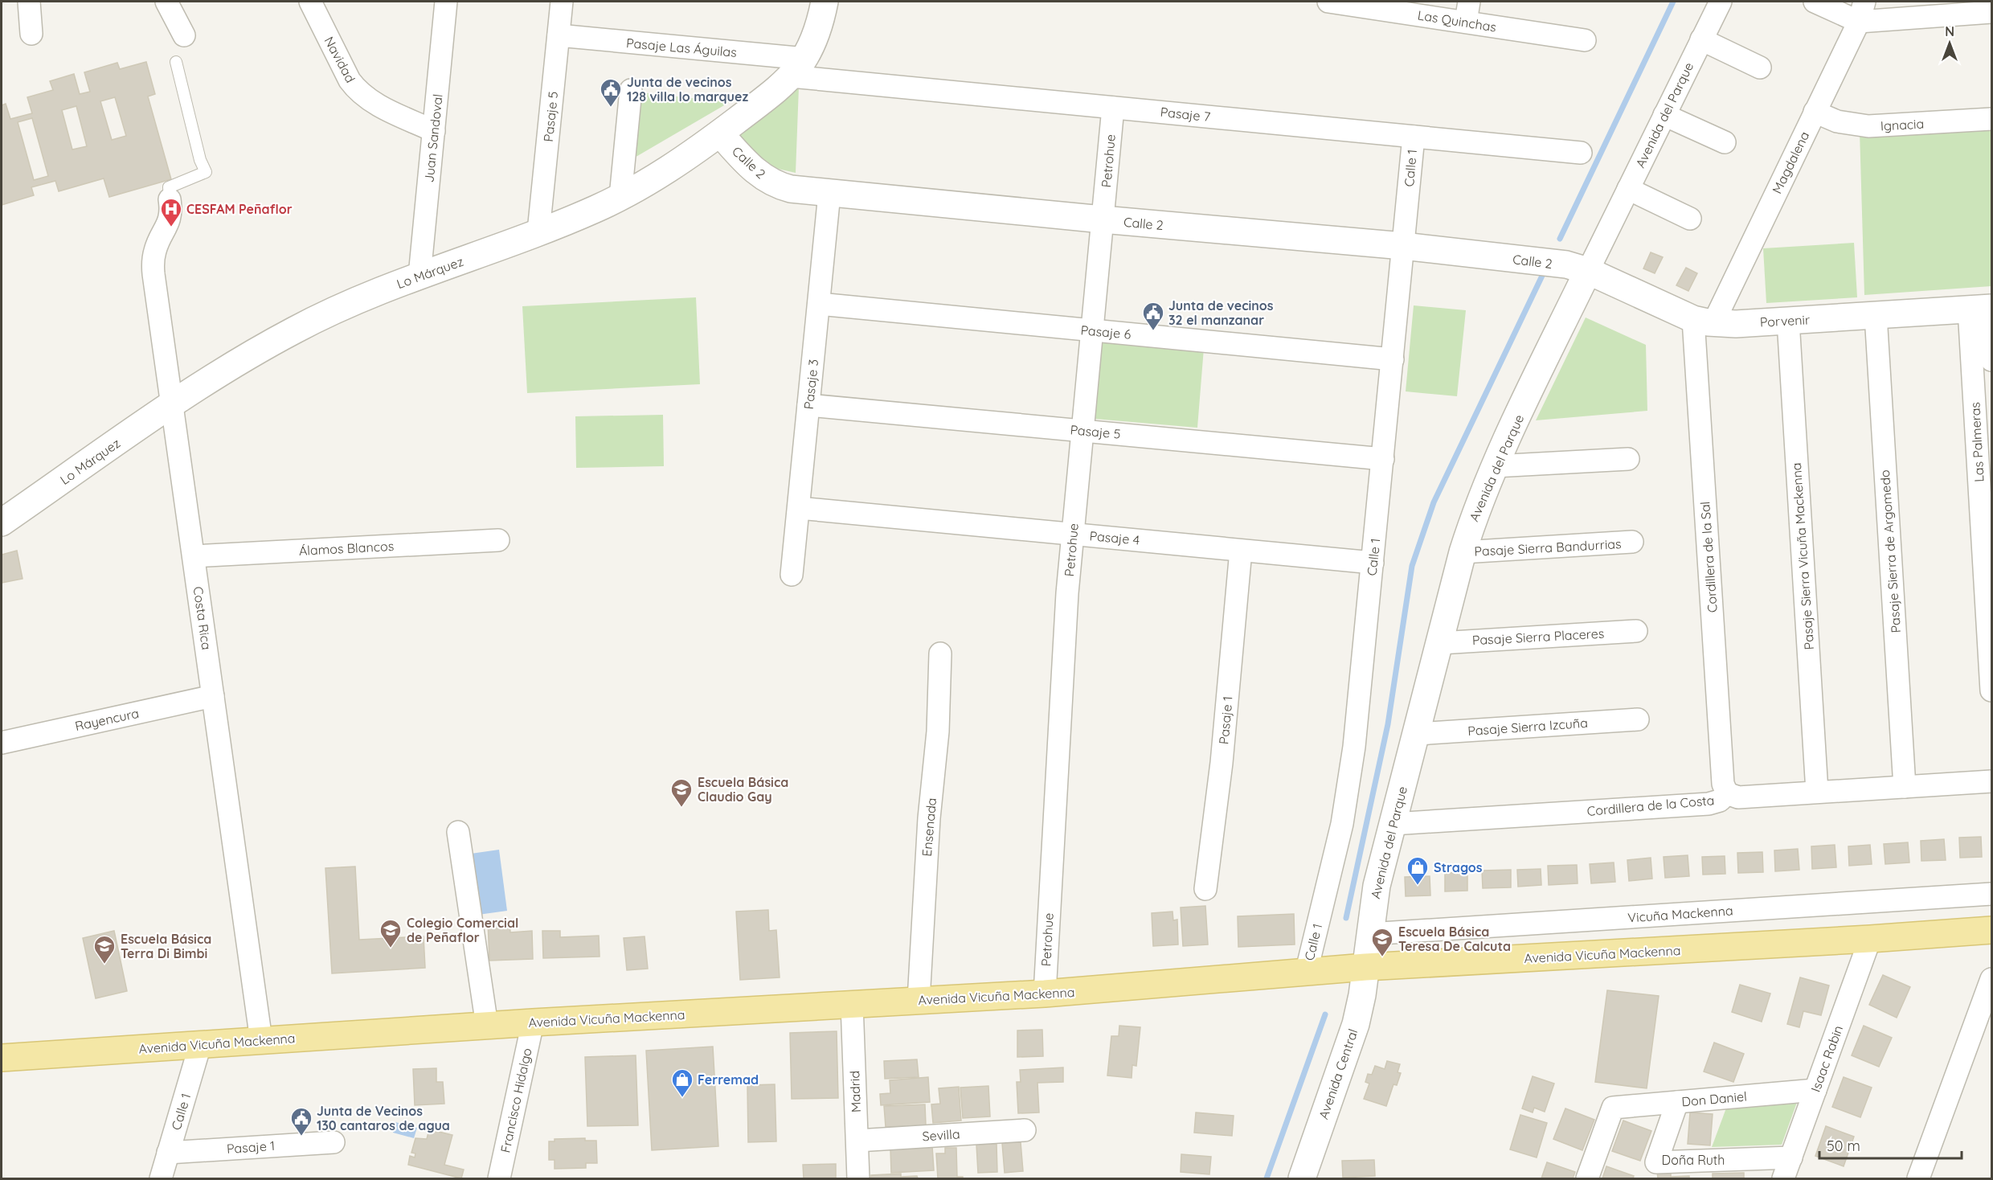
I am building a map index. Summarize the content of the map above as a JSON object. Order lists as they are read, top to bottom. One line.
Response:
{"streets":{"main road":["Avenida Vicuña Mackenna"],"street":["Las Quinchas","Pasaje Las Águilas","Navidad","Pasaje 7","Avenida del Parque","Pasaje 5","Ignacia","Juan Sandoval","Petrohue","Calle 2","Magdalena","Calle 1","Lo Márquez","Porvenir","Pasaje 6","Pasaje 3","Las Palmeras","Pasaje 4","Pasaje Sierra Bandurrias","Álamos Blancos","Pasaje Sierra de Argomedo","Pasaje Sierra Vicuña Mackenna","Cordillera de la Sal","Costa Rica","Pasaje Sierra Placeres","Rayencura","Pasaje 1","Pasaje Sierra Izcuña","Cordillera de la Costa","Ensenada","Vicuña Mackenna","Isaac Rabin","Avenida Central","Madrid","Don Daniel","Francisco Hidalgo","Sevilla","Doña Ruth"]},"crossings":[["Pasaje Las Águilas","Pasaje 7"],["Pasaje Las Águilas","Pasaje 5"],["Pasaje Las Águilas","Lo Márquez"],["Navidad","Juan Sandoval"],["Pasaje 7","Petrohue"],["Pasaje 7","Calle 1"],["Pasaje 7","Lo Márquez"],["Avenida del Parque","Calle 2"],["Avenida del Parque","Porvenir"],["Avenida del Parque","Pasaje Sierra Bandurrias"],["Avenida del Parque","Pasaje Sierra Placeres"],["Avenida del Parque","Pasaje Sierra Izcuña"],["Avenida del Parque","Cordillera de la Costa"],["Avenida del Parque","Vicuña Mackenna"],["Avenida del Parque","Avenida Vicuña Mackenna"],["Avenida del Parque","Avenida Central"],["Pasaje 5","Petrohue"],["Pasaje 5","Calle 1"],["Pasaje 5","Lo Márquez"],["Pasaje 5","Pasaje 3"],["Ignacia","Magdalena"],["Juan Sandoval","Lo Márquez"],["Petrohue","Calle 2"],["Petrohue","Pasaje 6"],["Petrohue","Pasaje 4"],["Petrohue","Avenida Vicuña Mackenna"],["Calle 2","Calle 1"],["Calle 2","Lo Márquez"],["Calle 2","Porvenir"],["Calle 2","Pasaje 3"],["Magdalena","Porvenir"],["Magdalena","Cordillera de la Sal"],["Calle 1","Pasaje 6"],["Calle 1","Pasaje 4"],["Calle 1","Pasaje 1"],["Calle 1","Avenida Vicuña Mackenna"],["Lo Márquez","Costa Rica"],["Porvenir","Las Palmeras"],["Porvenir","Pasaje Sierra de Argomedo"],["Porvenir","Pasaje Sierra Vicuña Mackenna"],["Porvenir","Cordillera de la Sal"],["Pasaje 6","Pasaje 3"],["Pasaje 3","Pasaje 4"],["Pasaje 4","Pasaje 1"],["Álamos Blancos","Costa Rica"],["Pasaje Sierra de Argomedo","Cordillera de la Costa"],["Pasaje Sierra Vicuña Mackenna","Cordillera de la Costa"],["Cordillera de la Sal","Cordillera de la Costa"],["Costa Rica","Rayencura"],["Costa Rica","Avenida Vicuña Mackenna"],["Ensenada","Avenida Vicuña Mackenna"],["Avenida Vicuña Mackenna","Isaac Rabin"],["Avenida Vicuña Mackenna","Avenida Central"],["Avenida Vicuña Mackenna","Madrid"],["Avenida Vicuña Mackenna","Francisco Hidalgo"],["Isaac Rabin","Don Daniel"],["Isaac Rabin","Doña Ruth"],["Madrid","Sevilla"],["Don Daniel","Doña Ruth"]],"places":{"public building":["Junta de vecinos 128 villa lo marquez","Junta de vecinos 32 el manzanar","Junta de Vecinos 130 cantaros de agua"],"hospital":["CESFAM Peñaflor"],"school or university":["Escuela Básica Claudio Gay","Colegio Comercial de Peñaflor","Escuela Básica Teresa De Calcuta","Escuela Básica Terra Di Bimbi"],"shop":["Stragos","Ferremad"]},"scale_bar":"50 m","north":"top"}
